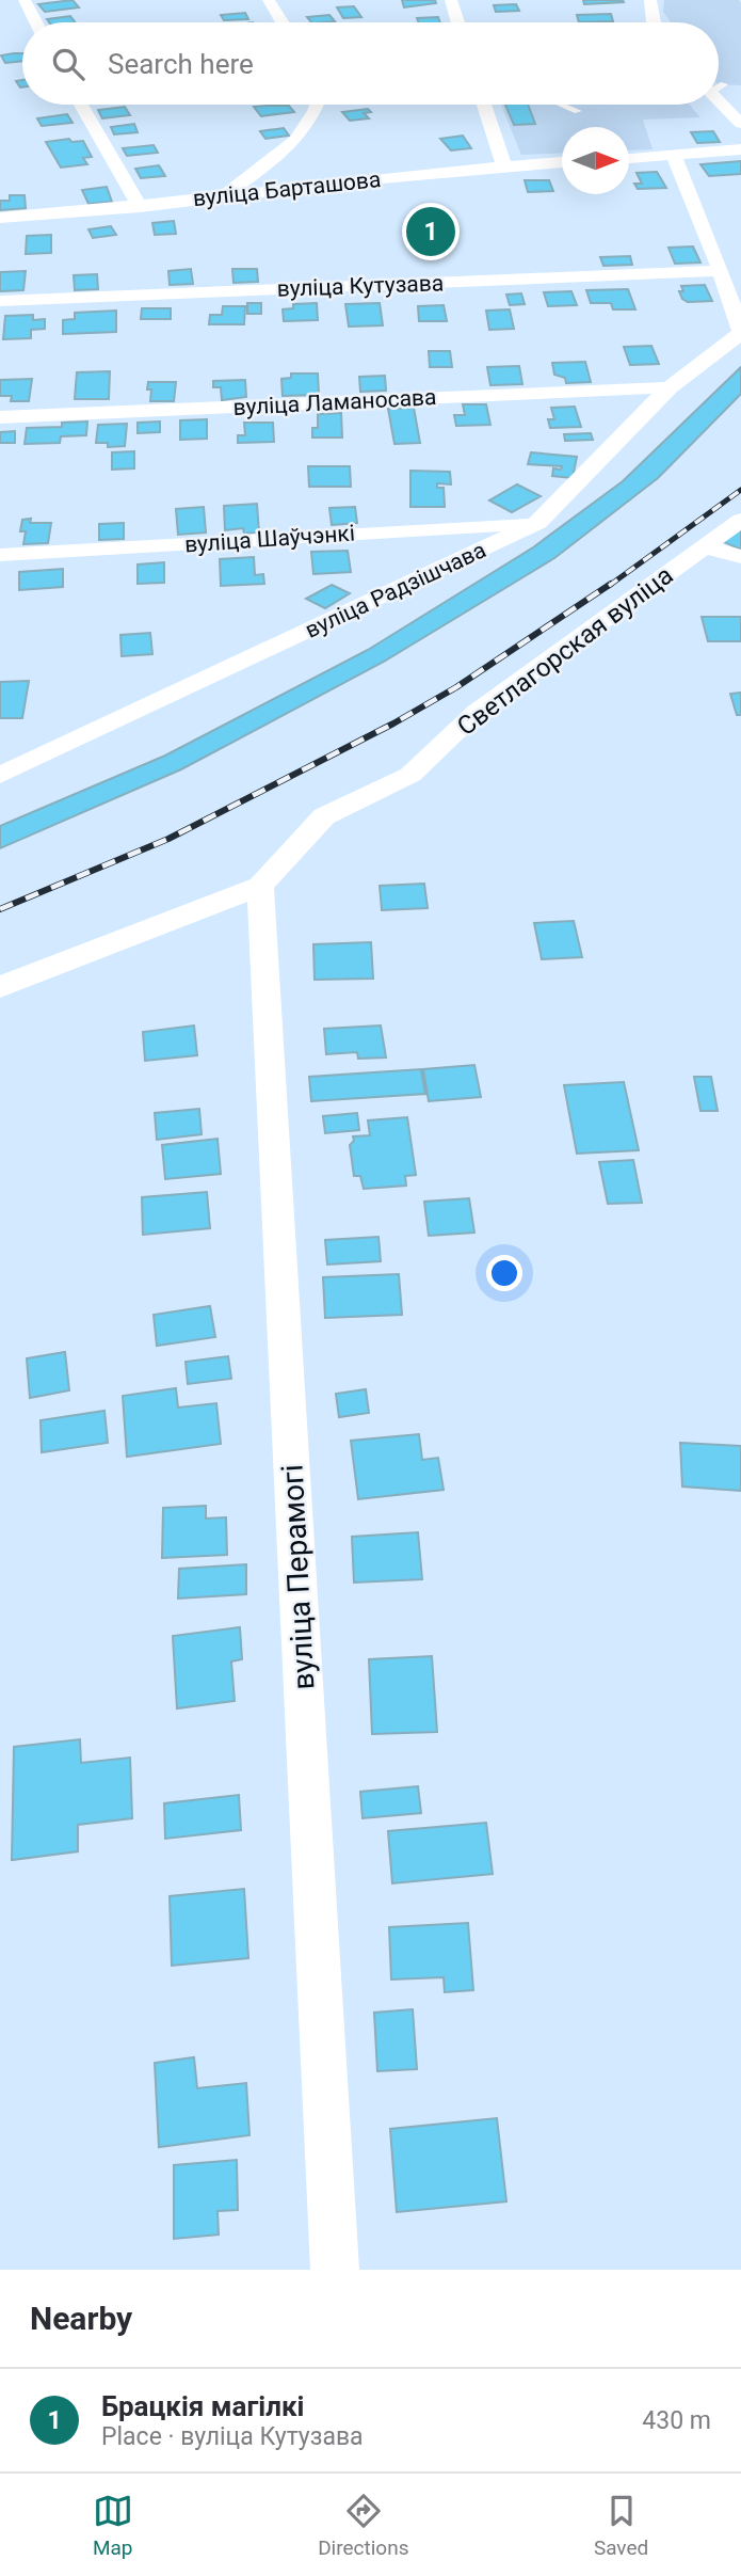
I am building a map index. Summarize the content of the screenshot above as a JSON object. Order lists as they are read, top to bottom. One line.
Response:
{"streets":{"street":["вуліца Барташова","вуліца Кутузава","вуліца Ламаносава","вуліца Шаўчэнкі","вуліца Радзішчава","Светлагорская вуліца","вуліца Перамогі"]},"crossings":[["вуліца Кутузава","вуліца Радзішчава"],["вуліца Ламаносава","вуліца Радзішчава"],["вуліца Шаўчэнкі","вуліца Радзішчава"],["Светлагорская вуліца","вуліца Перамогі"]],"north":"right","page":{"search":"Search here","pins":"1","heading":"Nearby","list":[{"mark":"1","name":"Брацкія магілкі","note":"Place · вуліца Кутузава","value":"430 m"}],"nav":["Map","Directions","Saved"]}}
